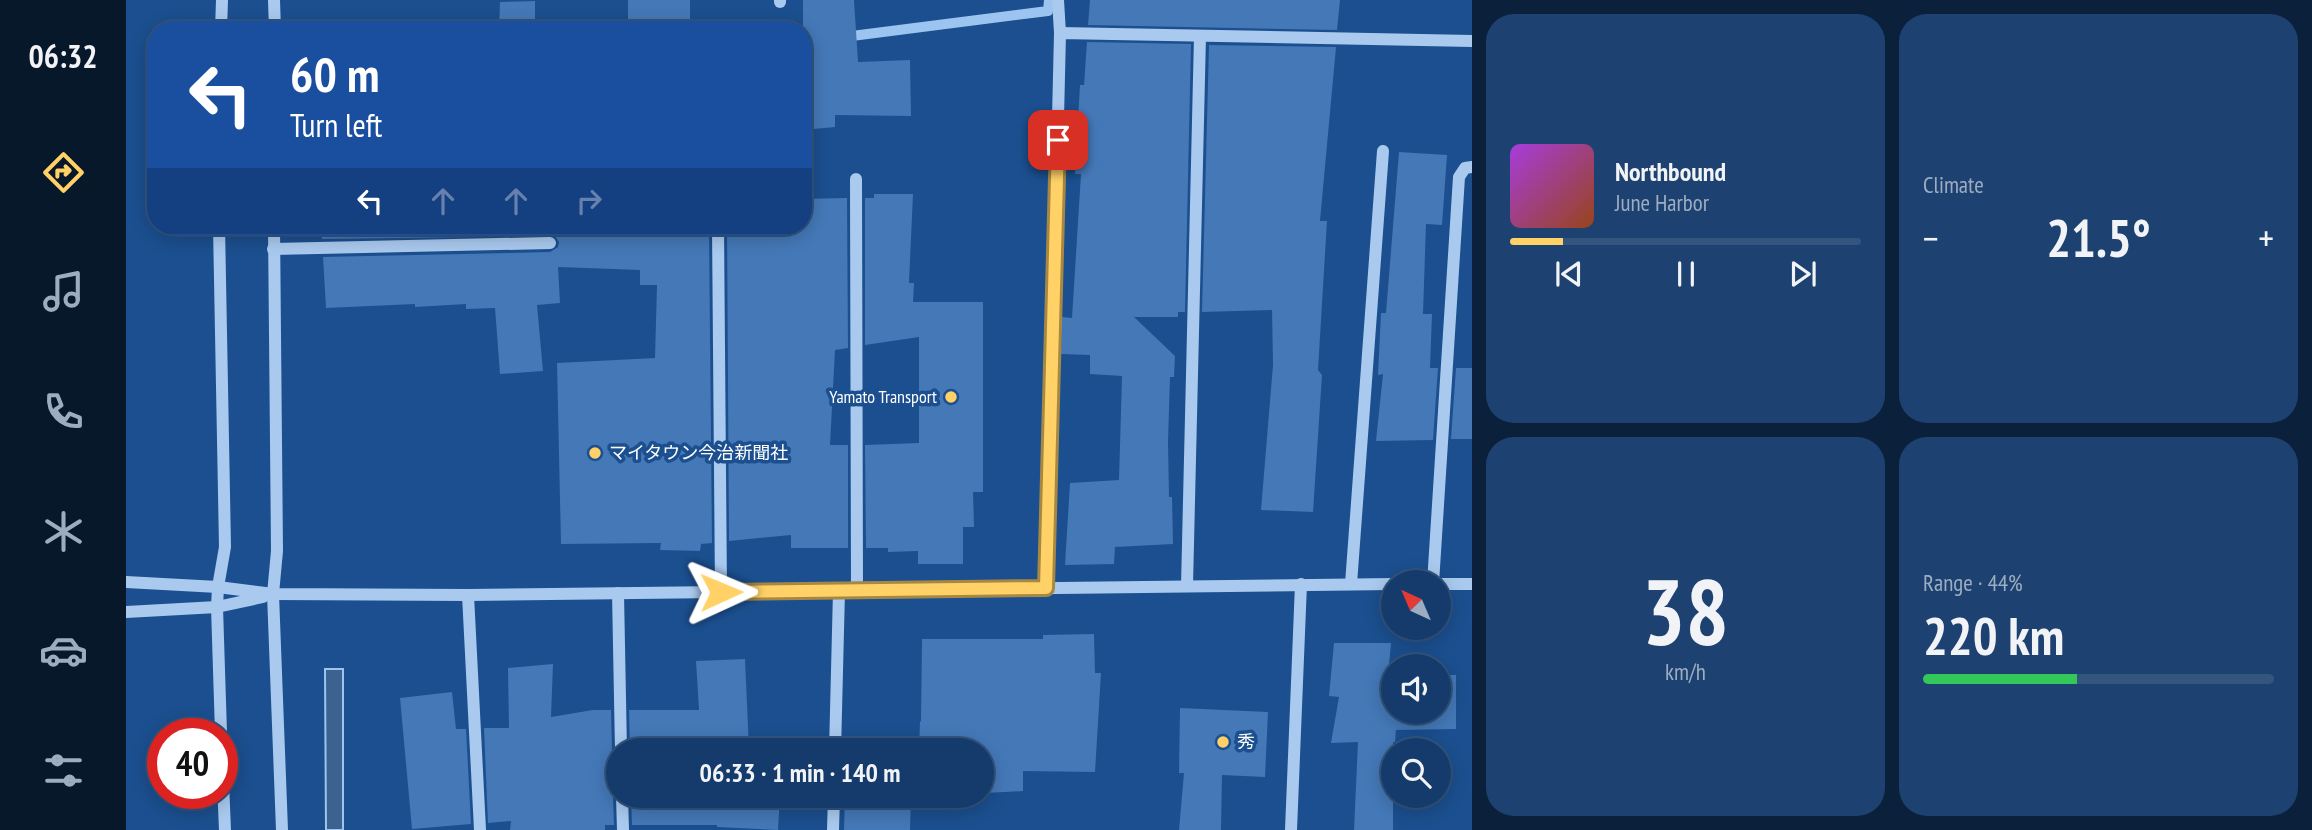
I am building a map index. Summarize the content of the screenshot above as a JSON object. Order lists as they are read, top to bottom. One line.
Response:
{"places":["Yamato Transport","マイタウン今治新聞社","秀"],"north":"top left","page":{"tabs":"06:32","tile":["Climate",["38","km/h"],["Range · 44%","220 km"]],"turn":["60 m","Turn left"],"song":["Northbound","June Harbor"],"heat":["−","21.5°","+"],"limit":"40","trip":"06:33 · 1 min · 140 m"}}
